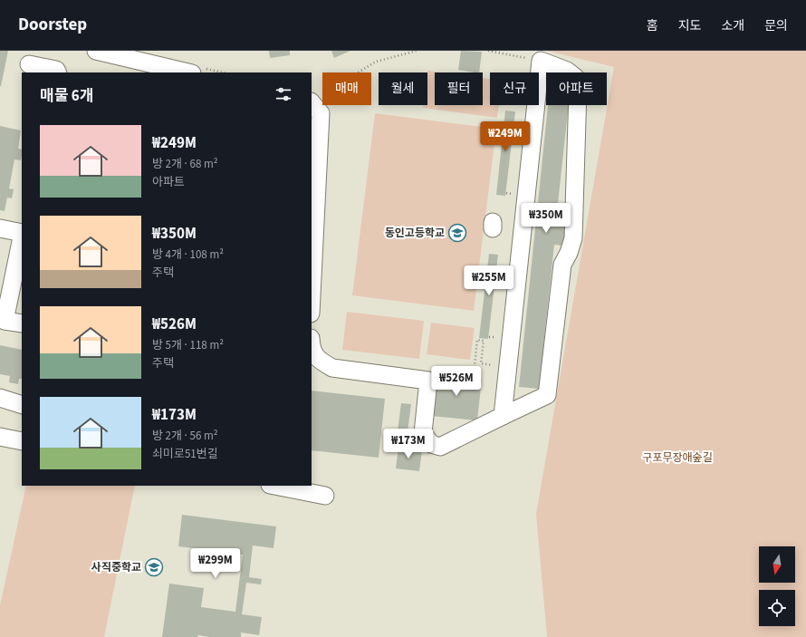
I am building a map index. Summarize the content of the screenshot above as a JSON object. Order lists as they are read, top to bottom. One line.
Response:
{"parks":["구포무장애숲길"],"places":{"school or university":["동인고등학교","사직중학교"]},"north":"bottom","page":{"header":"Doorstep","nav":["홈","지도","소개","문의"],"chip":["매매","월세","필터","신규","아파트"],"heading":"매물 6개","list":[{"name":"₩249M","note":"방 2개 · 68 m² · 아파트"},{"name":"₩350M","note":"방 4개 · 108 m² · 주택"},{"name":"₩526M","note":"방 5개 · 118 m² · 주택"},{"name":"₩173M","note":"방 2개 · 56 m² · 쇠미로51번길"}],"price":["₩249M","₩350M","₩255M","₩526M","₩173M","₩299M"]}}
